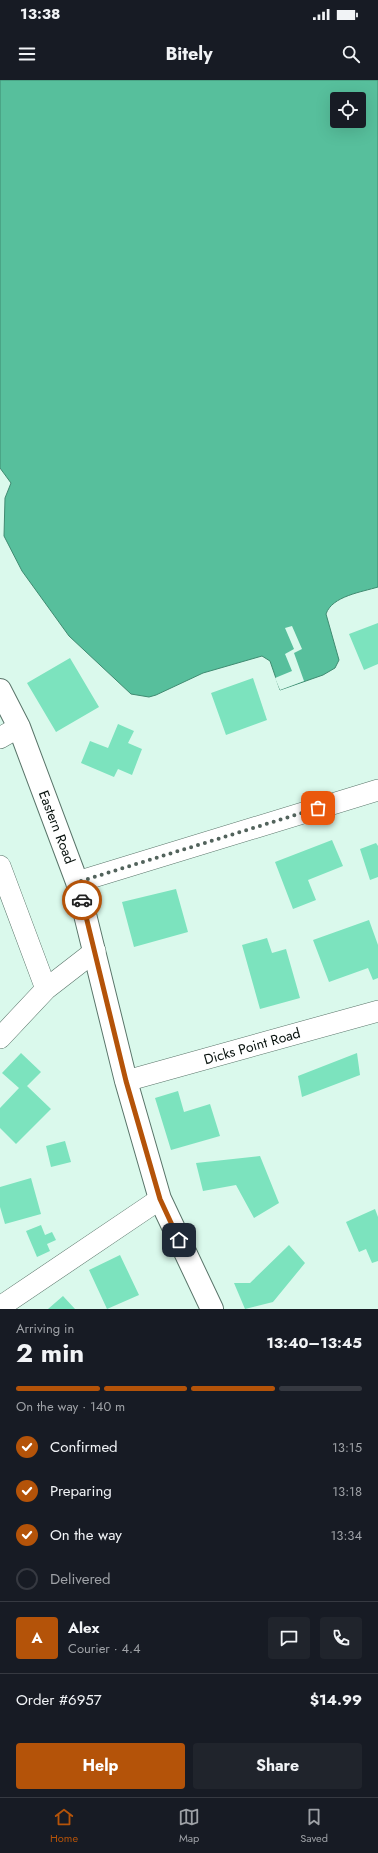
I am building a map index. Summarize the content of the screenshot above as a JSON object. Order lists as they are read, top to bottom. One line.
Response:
{"streets":{"highway":["Eastern Road"],"street":["Dicks Point Road"]},"crossings":[["Eastern Road","Dicks Point Road"]],"page":{"status":"13:38","header":"Bitely","heading":["2 min","Arriving in","13:40–13:45"],"panel":["Alex","Courier · 4.4","Order #6957","$14.99"],"bar":"On the way · 140 m","list":[["Confirmed","13:15"],["Preparing","13:18"],["On the way","13:34"],"Delivered"],"round":"A","buttons":["Help","Share"],"tabs":["Home","Map","Saved"]}}
